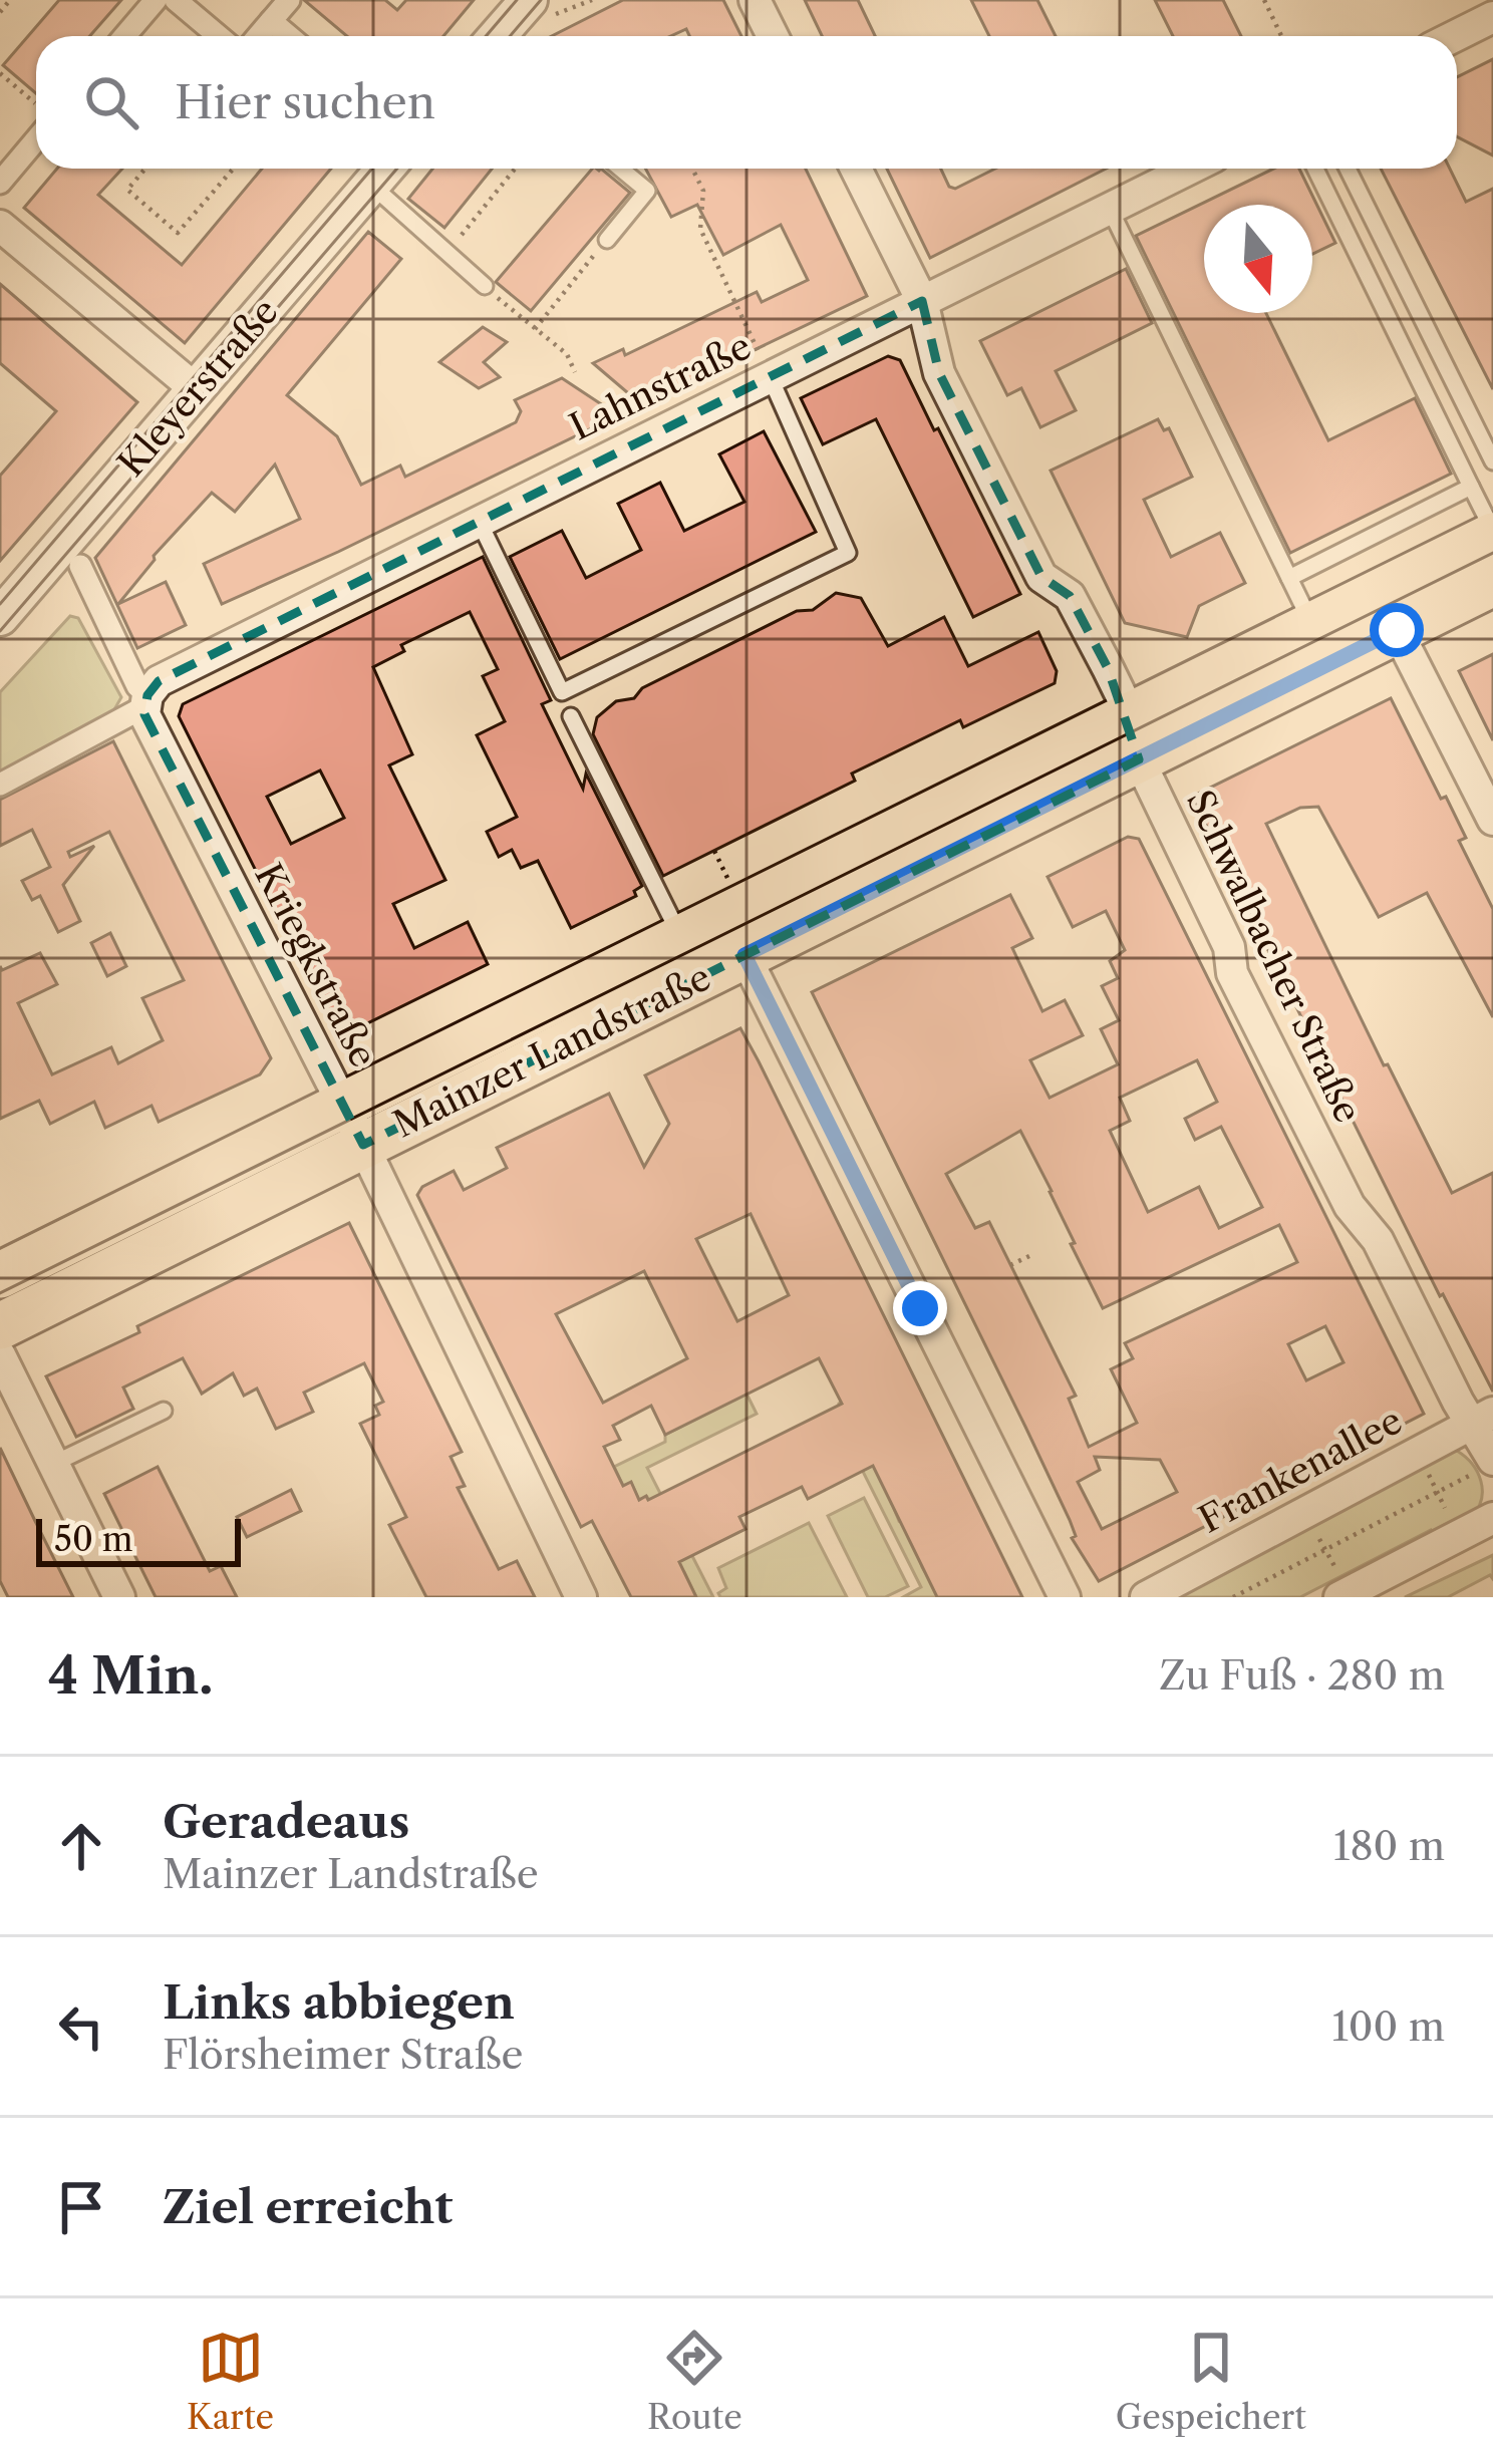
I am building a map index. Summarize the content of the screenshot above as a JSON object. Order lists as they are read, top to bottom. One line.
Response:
{"streets":{"main road":["Mainzer Landstraße"],"street":["Lahnstraße","Kleyerstraße","Schwalbacher Straße","Kriegkstraße","Frankenallee"]},"crossings":[["Lahnstraße","Schwalbacher Straße"],["Lahnstraße","Kriegkstraße"],["Schwalbacher Straße","Mainzer Landstraße"],["Schwalbacher Straße","Frankenallee"],["Kriegkstraße","Mainzer Landstraße"]],"scale_bar":"50 m","north":"bottom","page":{"search":"Hier suchen","scale":"50 m","heading":["4 Min.","Zu Fuß · 280 m"],"list":[["Geradeaus","Mainzer Landstraße","180 m"],["Links abbiegen","Flörsheimer Straße","100 m"],"Ziel erreicht"],"nav":["Karte","Route","Gespeichert"]}}
